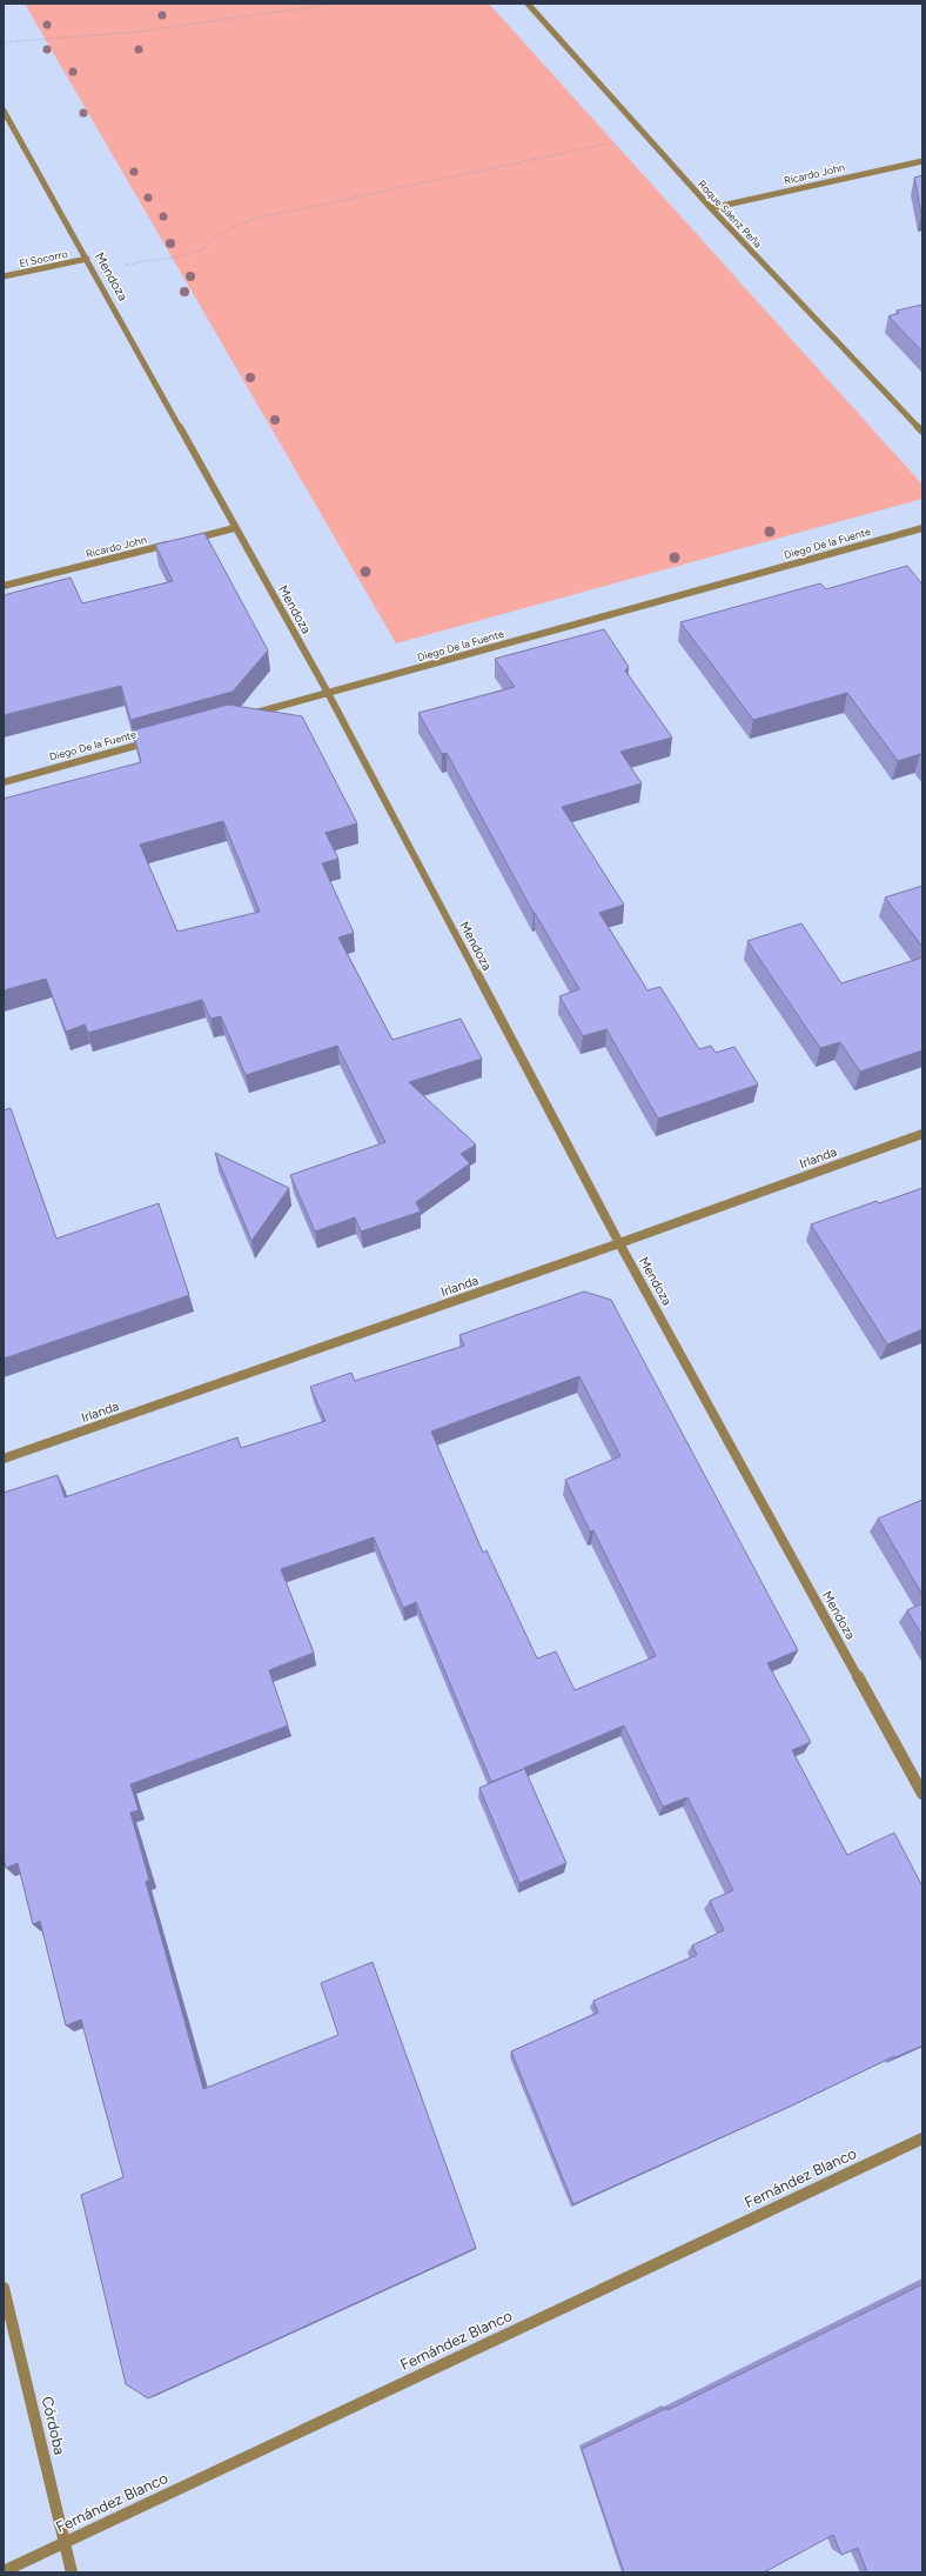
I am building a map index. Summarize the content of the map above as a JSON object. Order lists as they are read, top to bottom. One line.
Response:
{"streets":{"street":["Ricardo John","Roque Sáenz Peña","El Socorro","Mendoza","Diego De la Fuente","Irlanda","Fernández Blanco","Córdoba"]},"crossings":[["Ricardo John","Roque Sáenz Peña"],["El Socorro","Mendoza"],["Mendoza","Diego De la Fuente"],["Mendoza","Irlanda"],["Fernández Blanco","Córdoba"]]}
